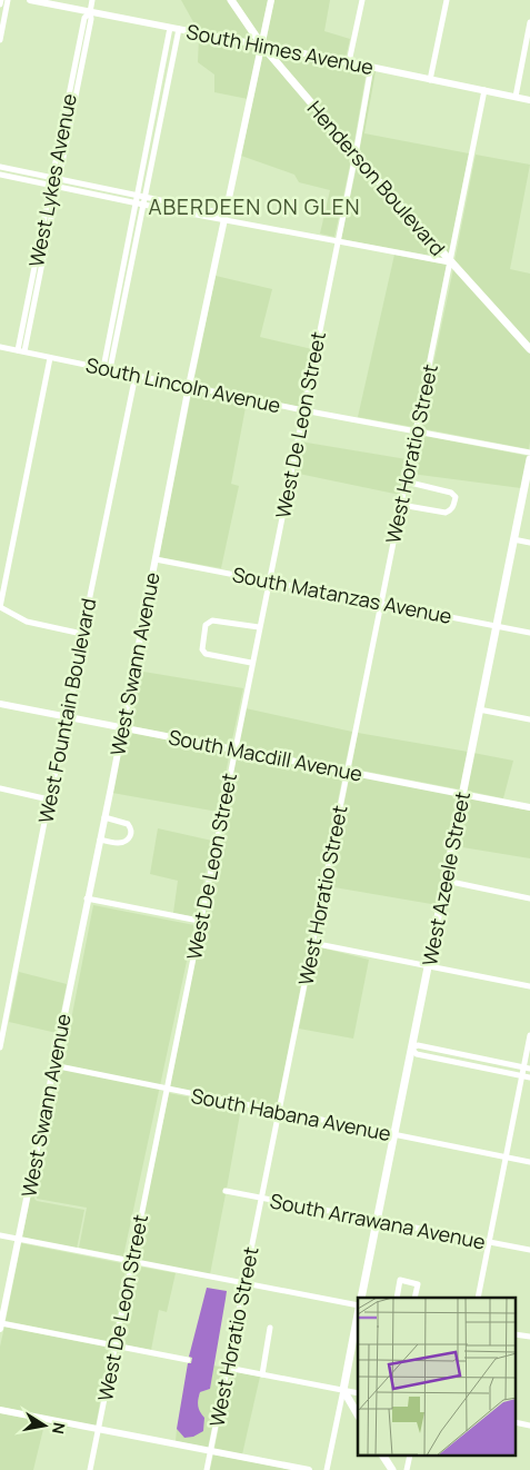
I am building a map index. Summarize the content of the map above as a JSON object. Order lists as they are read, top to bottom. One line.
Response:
{"streets":{"main road":["Henderson Boulevard","West Azeele Street"],"street":["South Himes Avenue","West Lykes Avenue","South Lincoln Avenue","West De Leon Street","West Horatio Street","South Matanzas Avenue","West Swann Avenue","West Fountain Boulevard","South Macdill Avenue","South Habana Avenue","South Arrawana Avenue"]},"crossings":[["South Himes Avenue","Henderson Boulevard"],["South Himes Avenue","West Lykes Avenue"],["South Himes Avenue","West De Leon Street"],["South Himes Avenue","West Horatio Street"],["South Himes Avenue","West Swann Avenue"],["Henderson Boulevard","West De Leon Street"],["Henderson Boulevard","West Horatio Street"],["Henderson Boulevard","West Swann Avenue"],["West Lykes Avenue","South Lincoln Avenue"],["South Lincoln Avenue","West De Leon Street"],["South Lincoln Avenue","West Horatio Street"],["South Lincoln Avenue","West Swann Avenue"],["South Lincoln Avenue","West Fountain Boulevard"],["West De Leon Street","South Matanzas Avenue"],["West De Leon Street","South Macdill Avenue"],["West De Leon Street","South Habana Avenue"],["West Horatio Street","South Matanzas Avenue"],["West Horatio Street","South Macdill Avenue"],["West Horatio Street","South Habana Avenue"],["West Horatio Street","South Arrawana Avenue"],["South Matanzas Avenue","West Swann Avenue"],["South Matanzas Avenue","West Azeele Street"],["West Swann Avenue","South Macdill Avenue"],["West Swann Avenue","South Habana Avenue"],["West Fountain Boulevard","South Macdill Avenue"],["South Macdill Avenue","West Azeele Street"],["West Azeele Street","South Habana Avenue"],["West Azeele Street","South Arrawana Avenue"]],"districts":["ABERDEEN ON GLEN"],"north":"right"}
